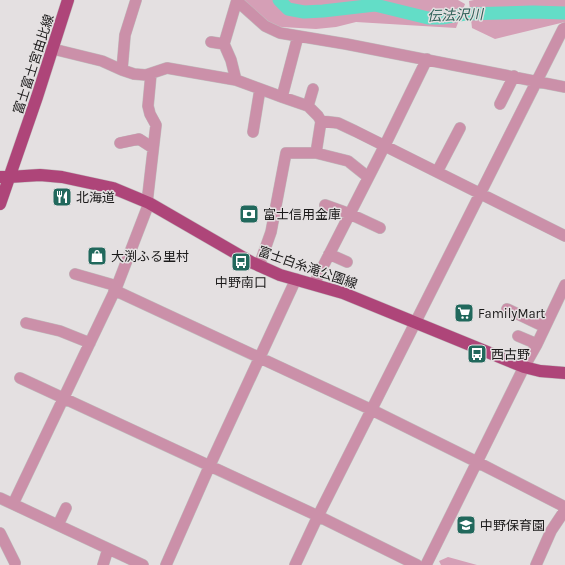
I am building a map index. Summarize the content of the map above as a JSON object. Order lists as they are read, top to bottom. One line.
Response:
{"streets":{"main road":["富士富士宮由比線","富士白糸滝公園線"]},"crossings":[["富士富士宮由比線","富士白糸滝公園線"]],"water":["伝法沢川"],"places":{"restaurant":["北海道"],"bank":["富士信用金庫"],"shop":["大渕ふる里村"],"bus stop":["中野南口","西古野"],"supermarket":["FamilyMart"],"school or university":["中野保育園"]}}
